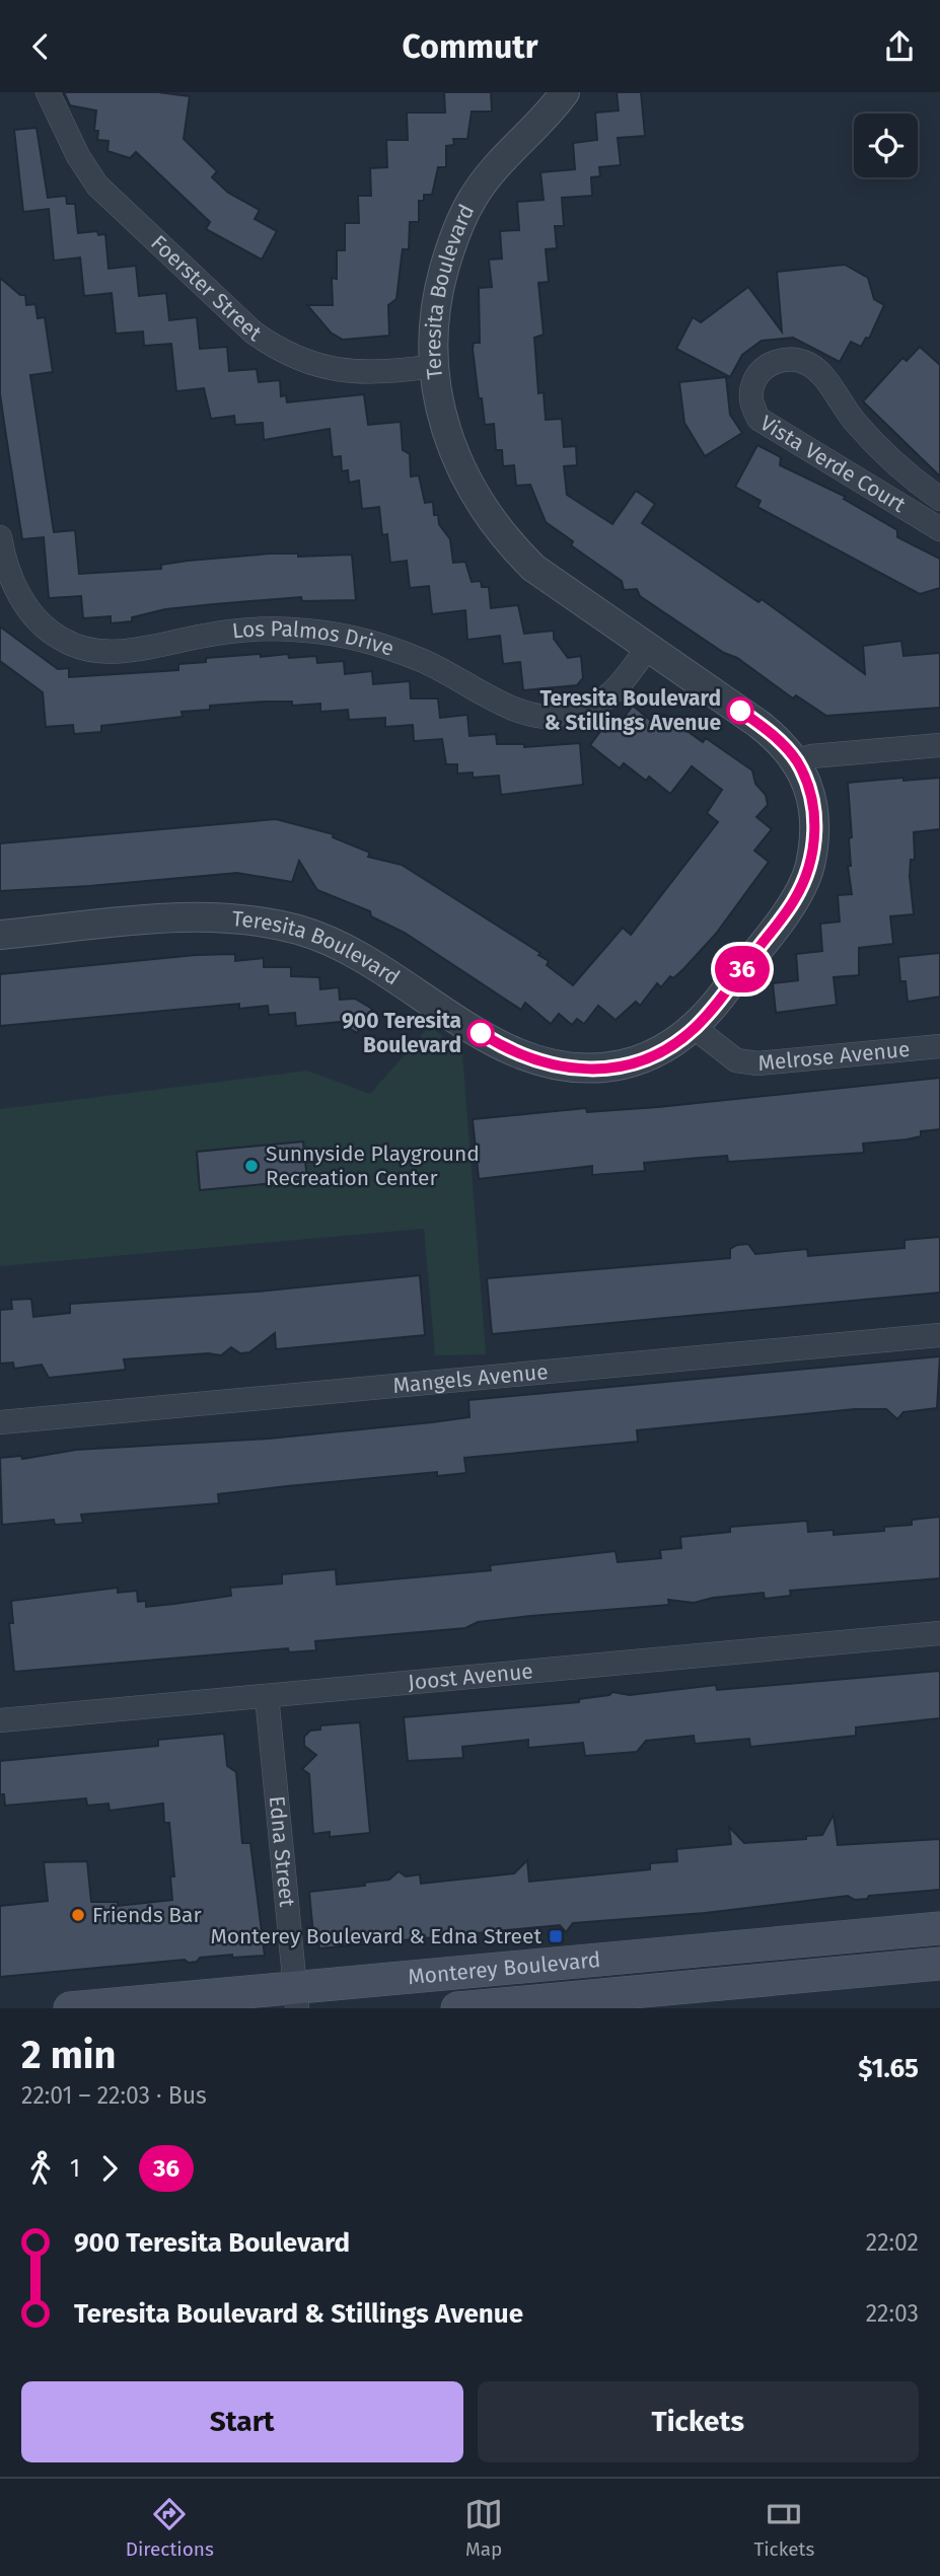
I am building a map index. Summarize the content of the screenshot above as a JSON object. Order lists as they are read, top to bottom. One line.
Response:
{"streets":{"main road":["Monterey Boulevard"],"street":["Foerster Street","Teresita Boulevard","Vista Verde Court","Los Palmos Drive","Melrose Avenue","Mangels Avenue","Joost Avenue","Edna Street"]},"crossings":[["Foerster Street","Teresita Boulevard"],["Teresita Boulevard","Los Palmos Drive"],["Teresita Boulevard","Melrose Avenue"],["Joost Avenue","Edna Street"],["Edna Street","Monterey Boulevard"]],"places":{"other":["Teresita Boulevard & Stillings Avenue","900 Teresita Boulevard","Sunnyside Playground Recreation Center","Friends Bar"],"transit":["Monterey Boulevard & Edna Street"]},"lines":["bus line 36"],"page":{"header":"Commutr","on_map":"36","heading":["2 min","22:01 – 22:03 · Bus","$1.65"],"legs":["1","36"],"list":[{"name":"900 Teresita Boulevard","value":"22:02"},{"name":"Teresita Boulevard & Stillings Avenue","value":"22:03"}],"buttons":["Start","Tickets"],"tabs":["Directions","Map","Tickets"]}}
